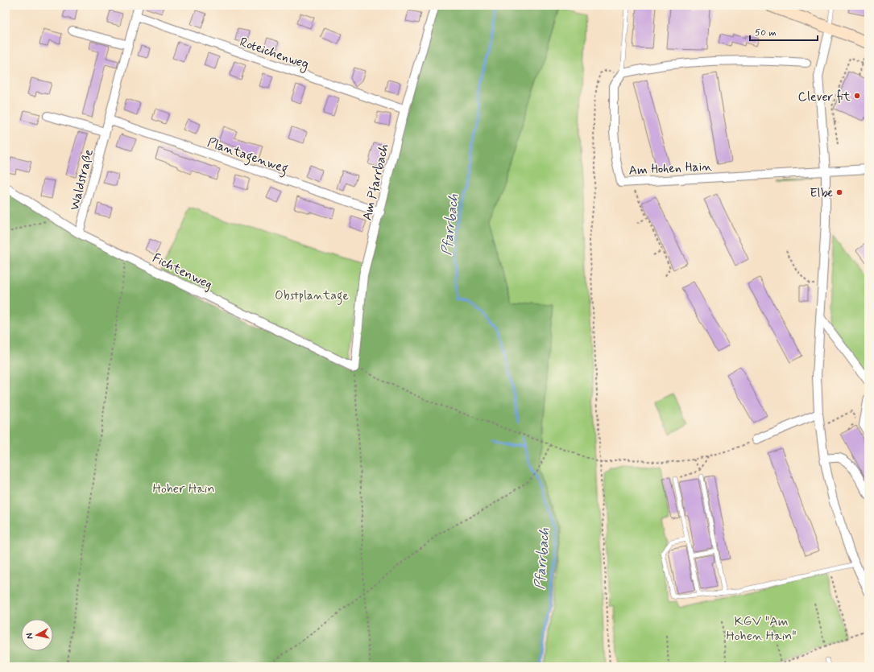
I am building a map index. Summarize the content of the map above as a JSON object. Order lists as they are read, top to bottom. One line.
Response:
{"streets":{"street":["Roteichenweg","Plantagenweg","Am Hohen Hain","Waldstraße","Am Pfarrbach","Fichtenweg"]},"crossings":[["Roteichenweg","Waldstraße"],["Roteichenweg","Am Pfarrbach"],["Plantagenweg","Waldstraße"],["Plantagenweg","Am Pfarrbach"],["Waldstraße","Fichtenweg"],["Am Pfarrbach","Fichtenweg"]],"water":["Pfarrbach"],"parks":["Obstplantage","Hoher Hain","KGV \"Am Hohen Hain\""],"places":["Clever fit","Elbe"],"scale_bar":"50 m","north":"left"}
